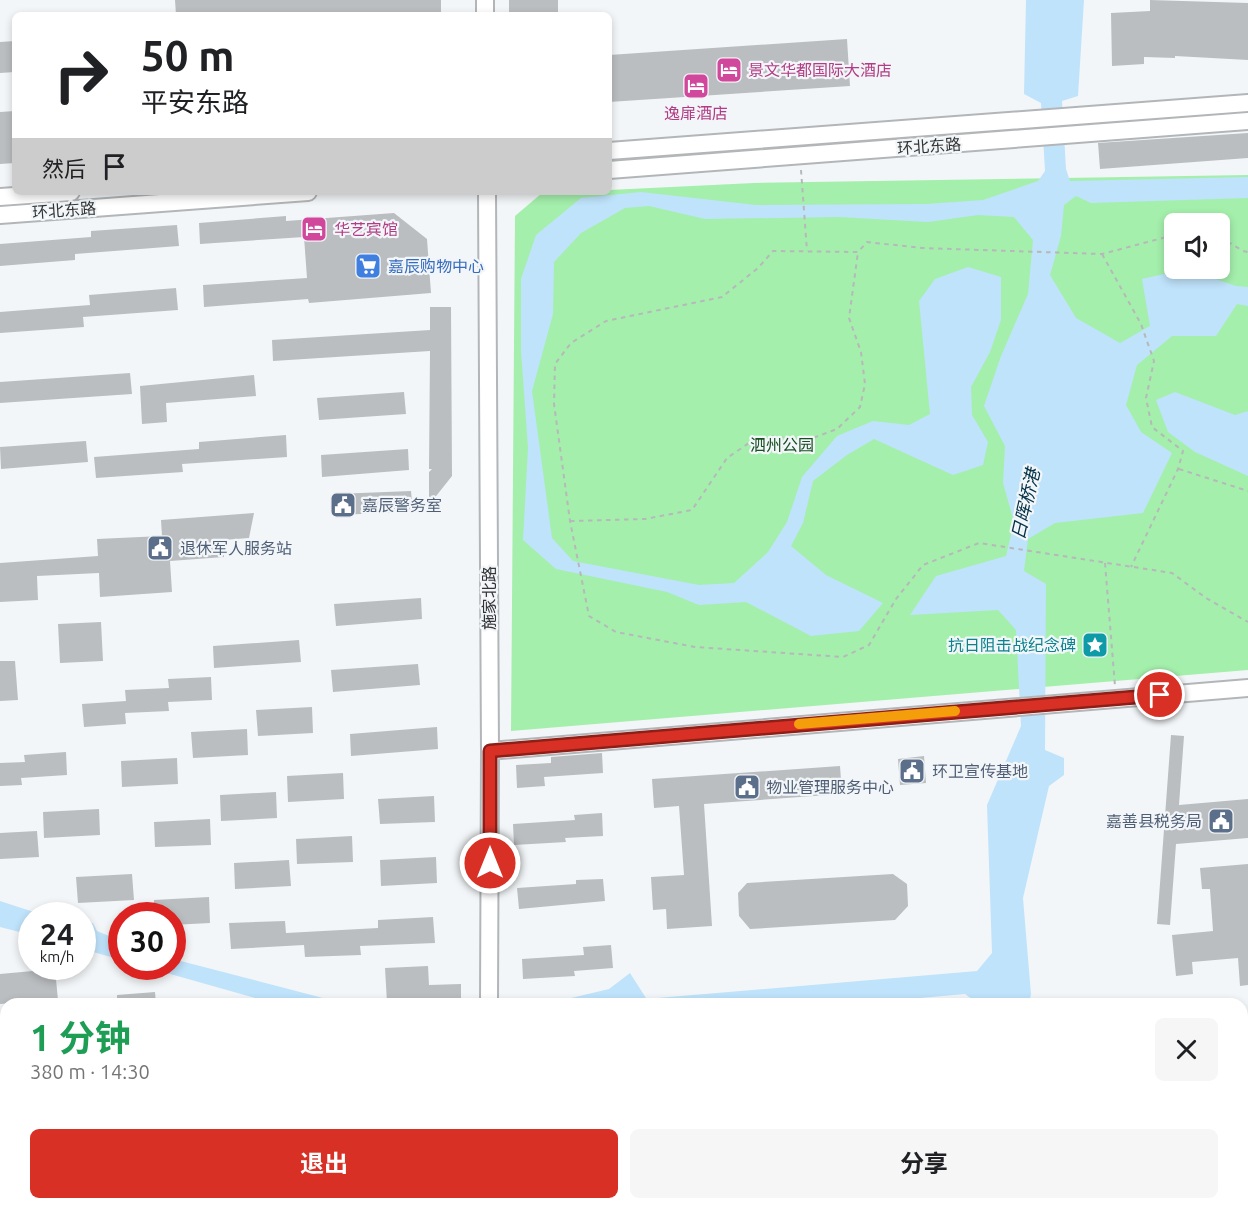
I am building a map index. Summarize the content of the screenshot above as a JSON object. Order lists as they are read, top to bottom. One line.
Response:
{"streets":{"street":["环北东路","施家北路"]},"water":["日晖桥港"],"parks":["泗州公园"],"places":{"hotel":["景文华都国际大酒店","逸扉酒店","华艺宾馆"],"supermarket":["嘉辰购物中心"],"public building":["嘉辰警务室","退休军人服务站","环卫宣传基地","物业管理服务中心","嘉善县税务局"],"place":["抗日阻击战纪念碑"]},"page":{"turn":["50 m","平安东路"],"then":"然后","speed":"24 km/h","limit":"30","heading":["1 分钟","380 m · 14:30"],"buttons":["退出","分享"]}}
